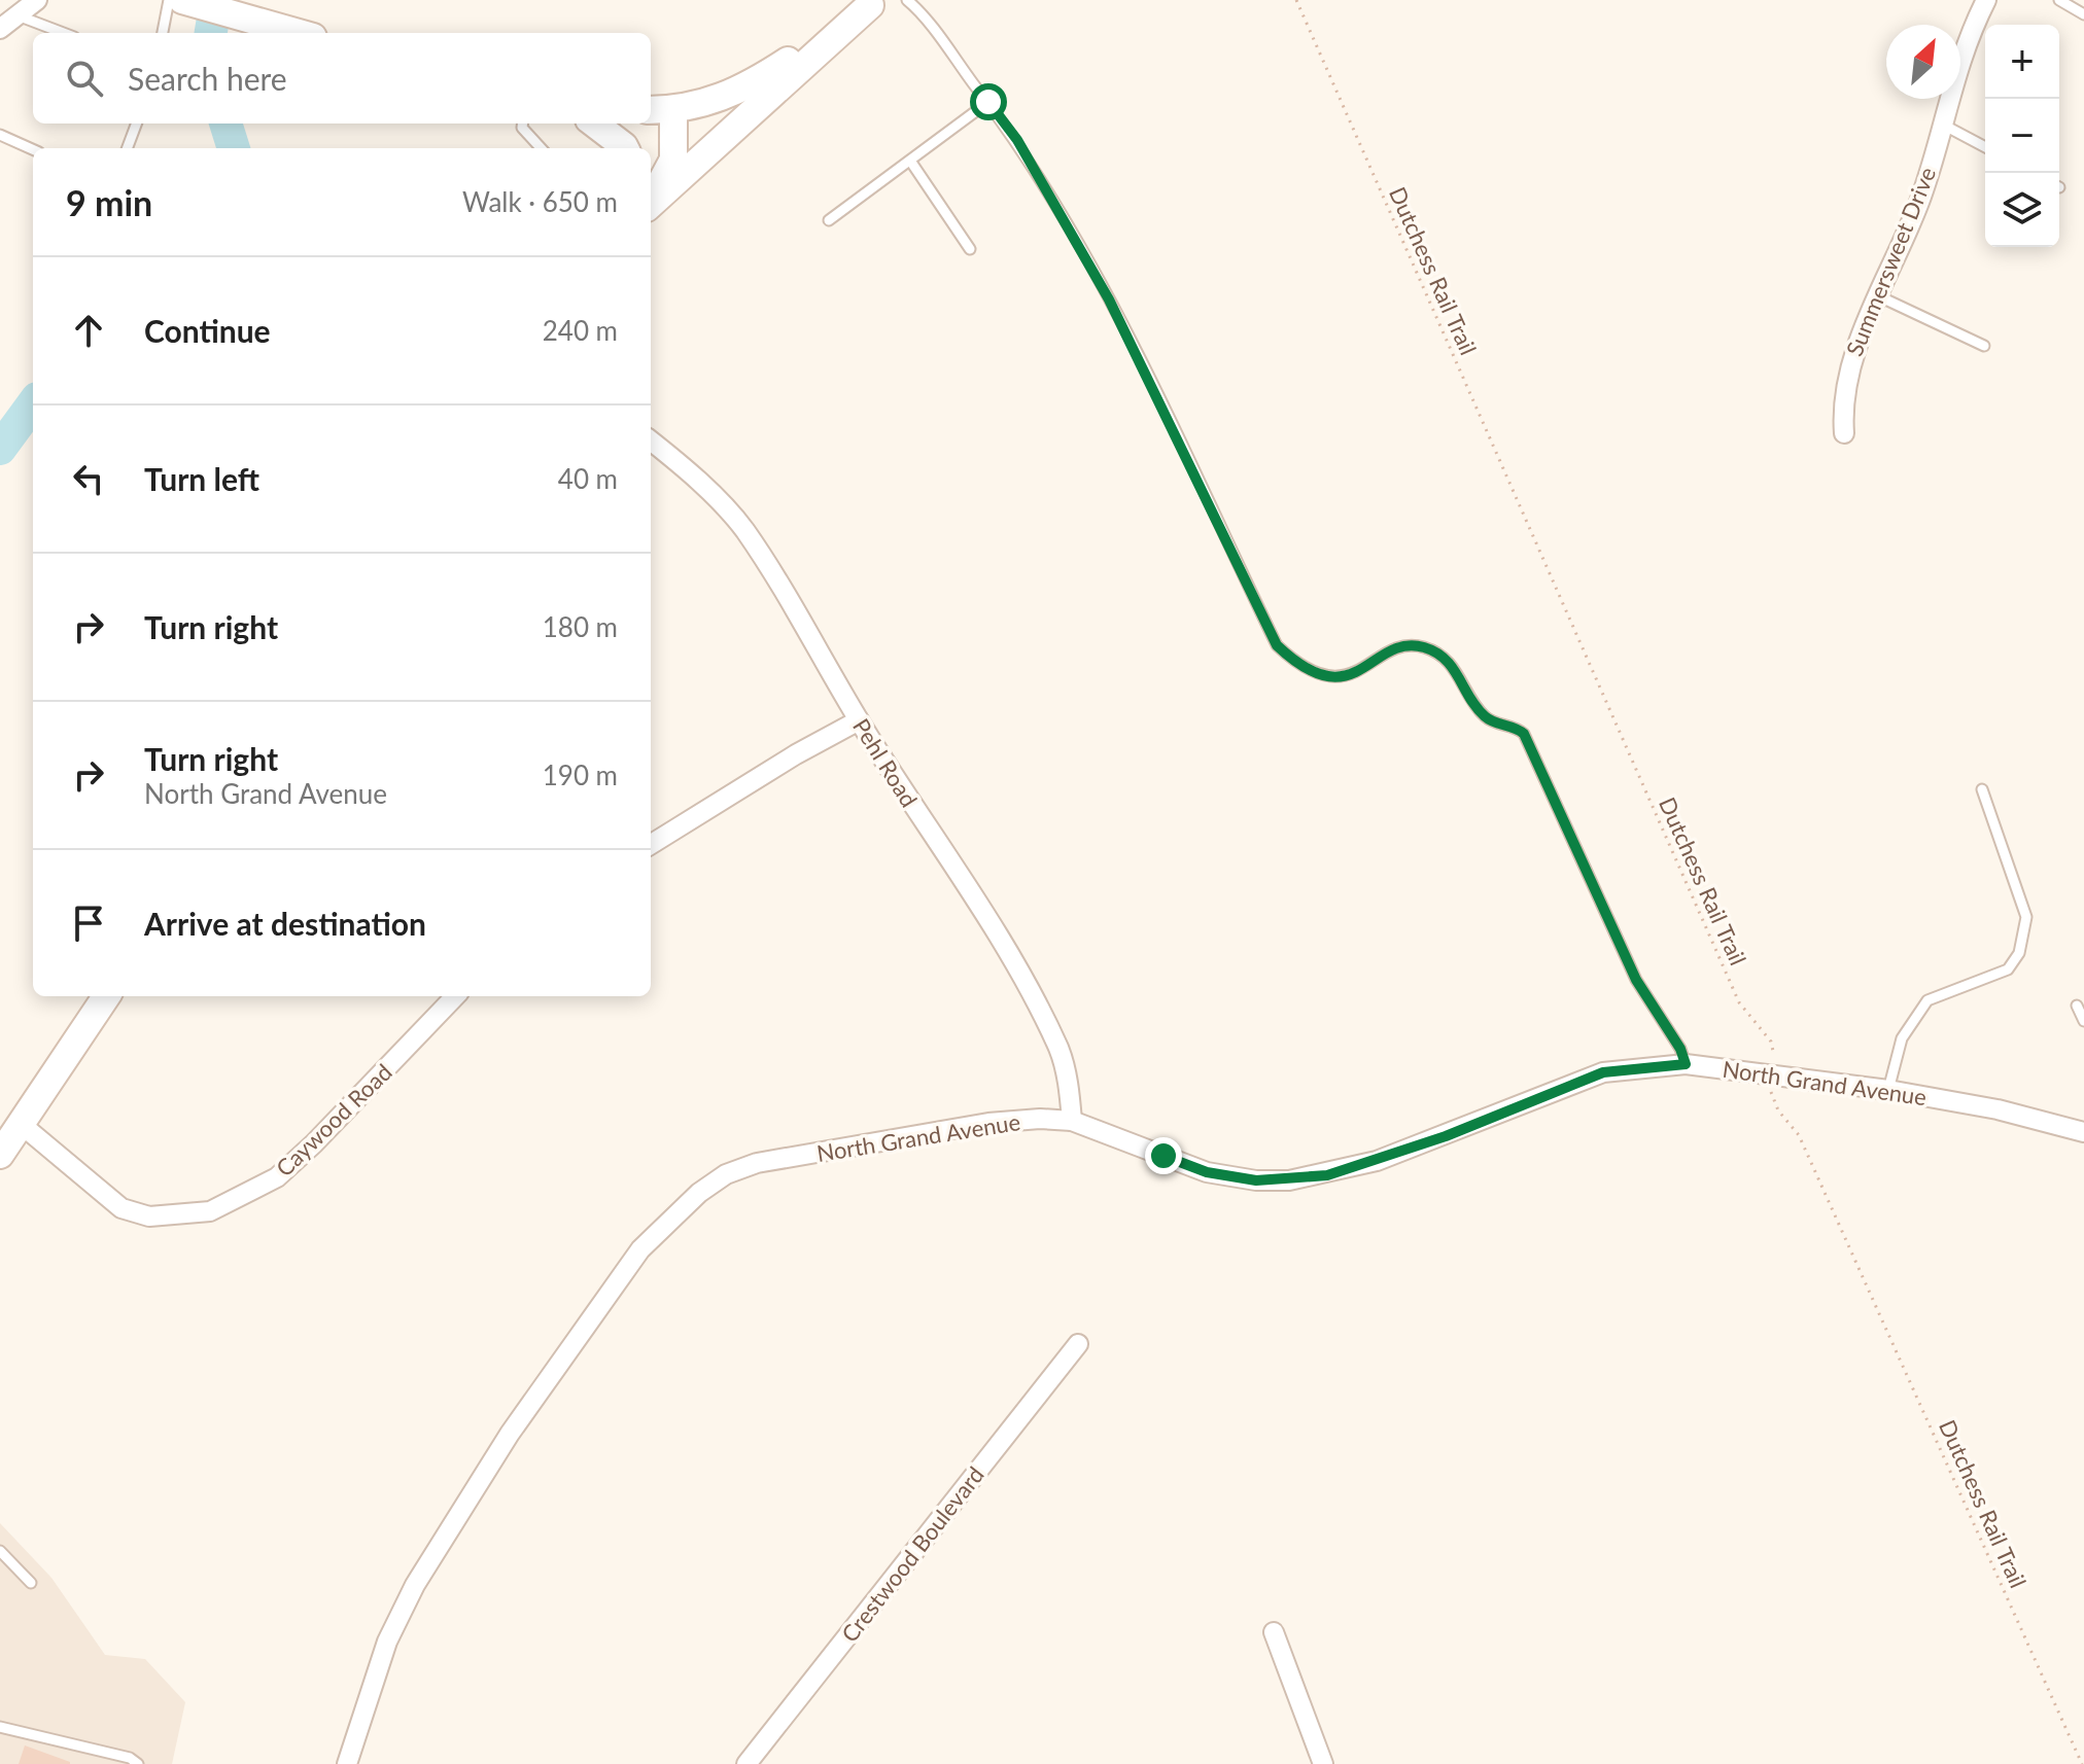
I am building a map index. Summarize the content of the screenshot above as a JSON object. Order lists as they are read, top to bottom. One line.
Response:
{"streets":{"street":["Summersweet Drive","Pehl Road","North Grand Avenue","Caywood Road","Crestwood Boulevard"],"path":["Dutchess Rail Trail"]},"crossings":[["Dutchess Rail Trail","North Grand Avenue"],["Pehl Road","North Grand Avenue"]],"north":"top right","page":{"map_buttons":["+","−"],"search":"Search here","heading":["9 min","Walk · 650 m"],"list":[["Continue","240 m"],["Turn left","40 m"],["Turn right","180 m"],["Turn right","North Grand Avenue","190 m"],"Arrive at destination"]}}
